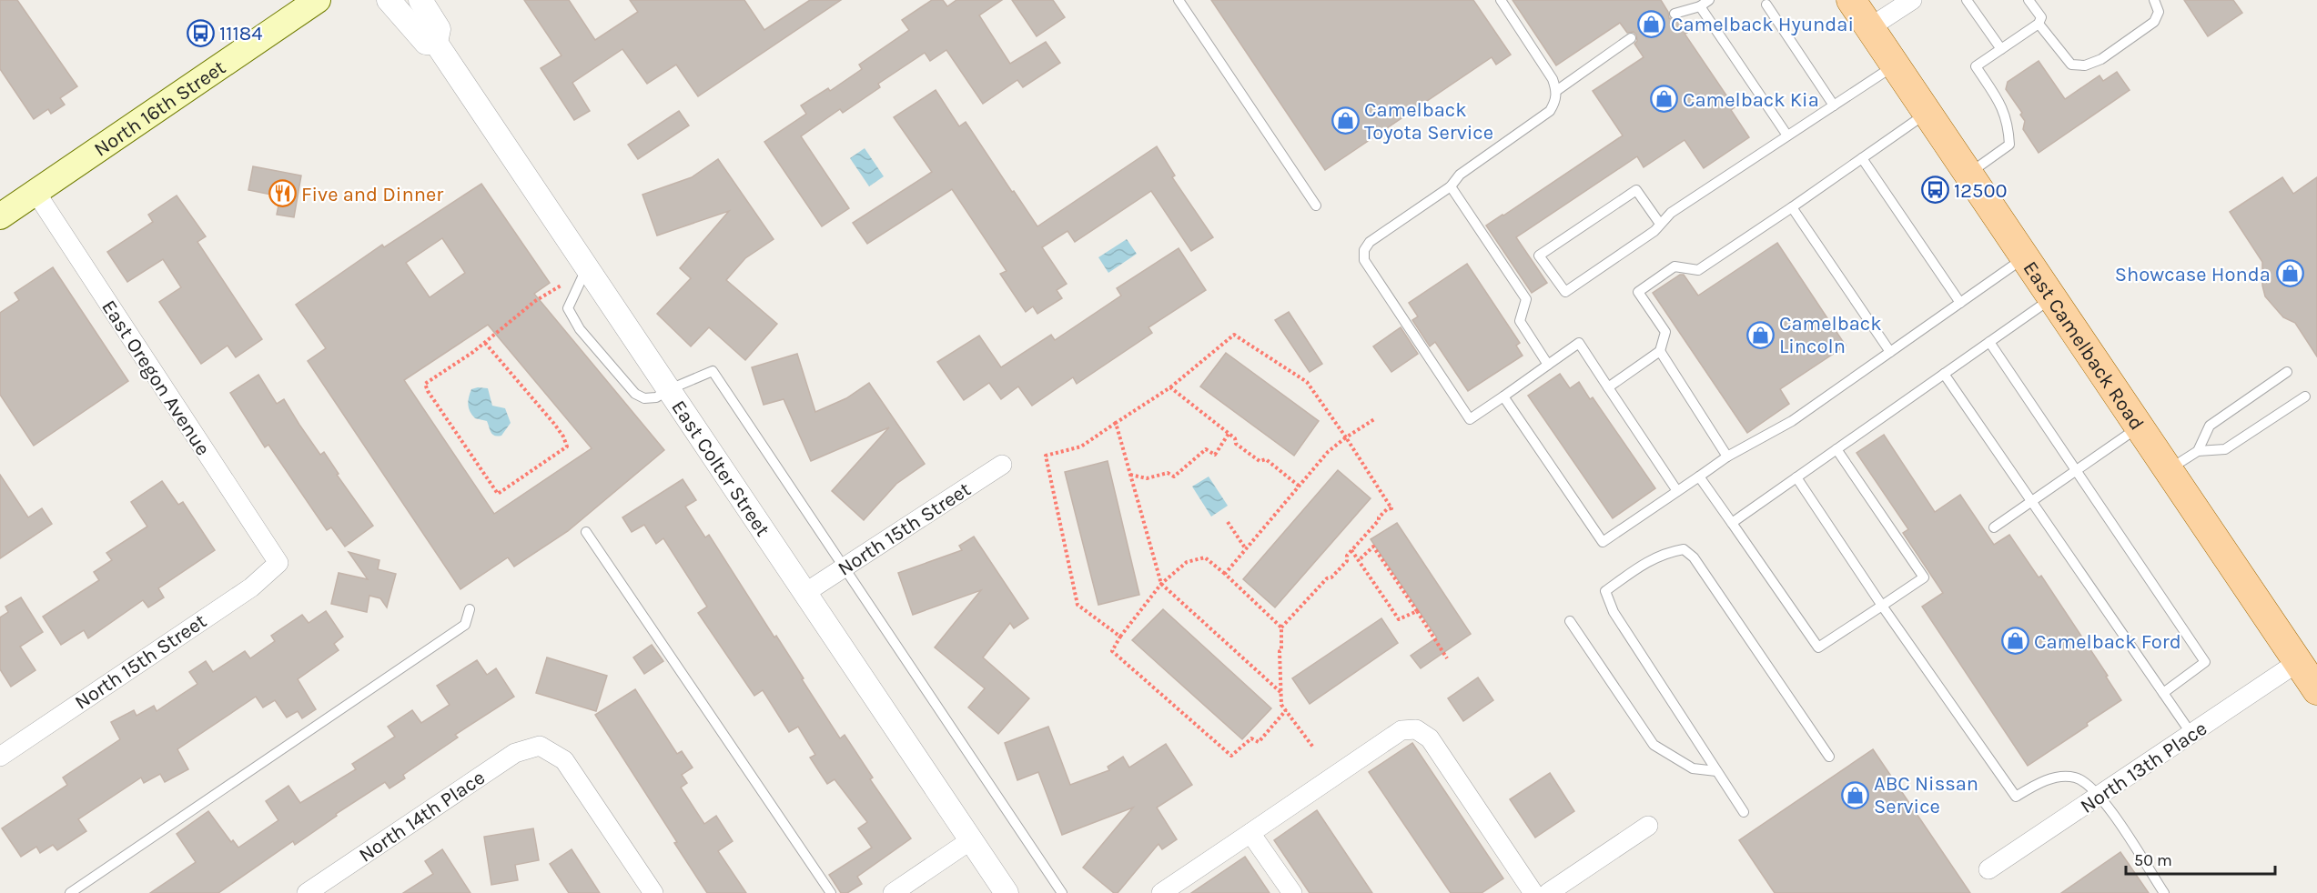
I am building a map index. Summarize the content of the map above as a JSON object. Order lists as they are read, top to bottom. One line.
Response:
{"streets":{"main road":["North 16th Street","East Camelback Road"],"street":["East Oregon Avenue","East Colter Street","North 15th Street","North 13th Place","North 14th Place"]},"crossings":[["North 16th Street","East Oregon Avenue"],["East Camelback Road","North 13th Place"],["East Oregon Avenue","North 15th Street"],["East Colter Street","North 15th Street"]],"places":{"shop":["Camelback Hyundai","Camelback Kia","Camelback Toyota Service","Showcase Honda","Camelback Lincoln","Camelback Ford","ABC Nissan Service"],"bus stop":["11184","12500"],"restaurant":["Five and Dinner"]},"scale_bar":"50 m"}
